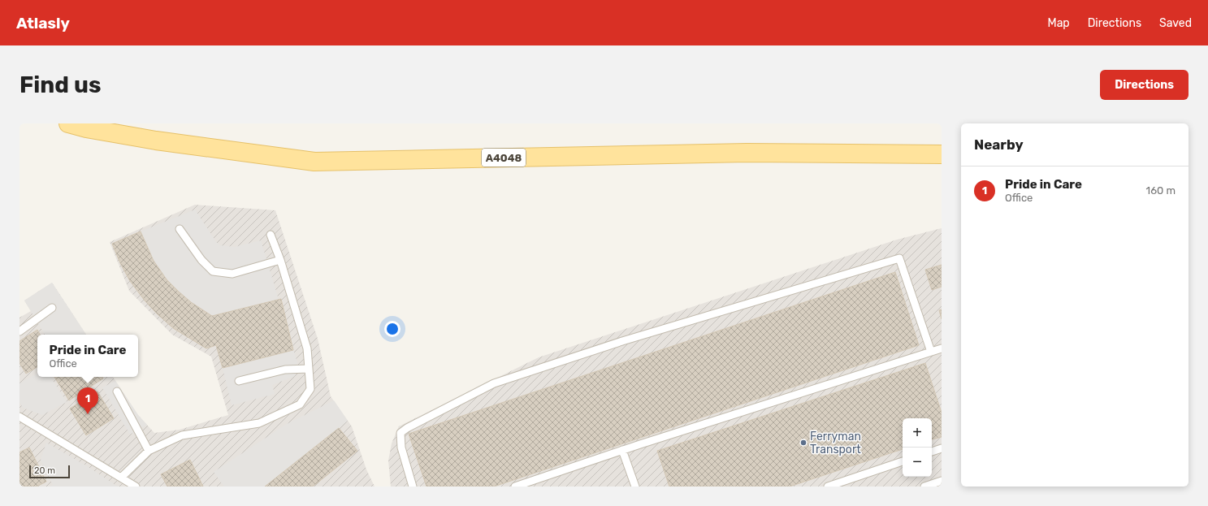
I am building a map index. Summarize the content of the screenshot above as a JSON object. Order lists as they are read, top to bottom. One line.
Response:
{"streets":{"main road":["A4048"]},"places":["Ferryman Transport"],"scale_bar":"20 m","page":{"header":"Atlasly","nav":["Map","Directions","Saved"],"buttons":"Directions","title":"Find us","heading":"Nearby","list":[{"mark":"1","name":"Pride in Care","note":"Office","value":"160 m"}],"popup":["Pride in Care","Office"],"pins":"1","map_buttons":["+","−"],"scale":"20 m"}}
